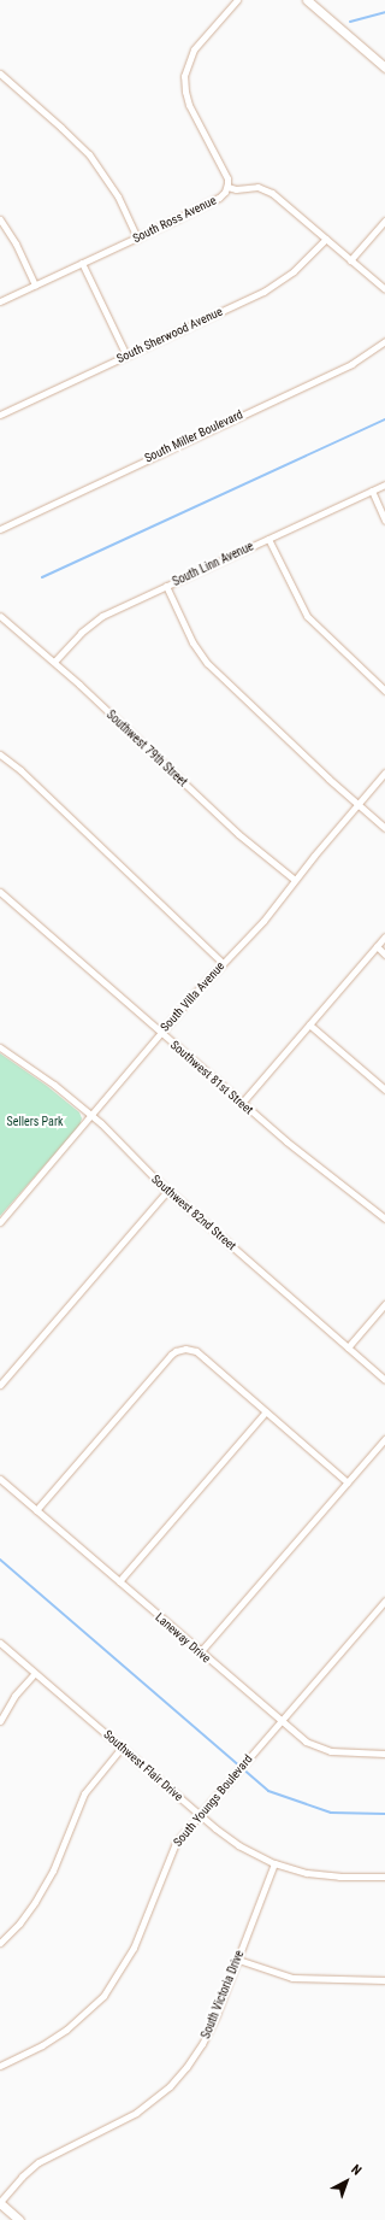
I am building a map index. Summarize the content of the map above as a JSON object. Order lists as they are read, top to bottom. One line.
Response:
{"streets":{"street":["South Ross Avenue","South Sherwood Avenue","South Miller Boulevard","South Linn Avenue","Southwest 79th Street","South Villa Avenue","Southwest 81st Street","Southwest 82nd Street","Laneway Drive","Southwest Flair Drive","South Youngs Boulevard","South Victoria Drive"]},"crossings":[["South Linn Avenue","Southwest 79th Street"],["Southwest 79th Street","South Villa Avenue"],["South Villa Avenue","Southwest 81st Street"],["South Villa Avenue","Southwest 82nd Street"],["Laneway Drive","South Youngs Boulevard"],["Southwest Flair Drive","South Youngs Boulevard"],["Southwest Flair Drive","South Victoria Drive"]],"parks":["Sellers Park"],"north":"top right"}
